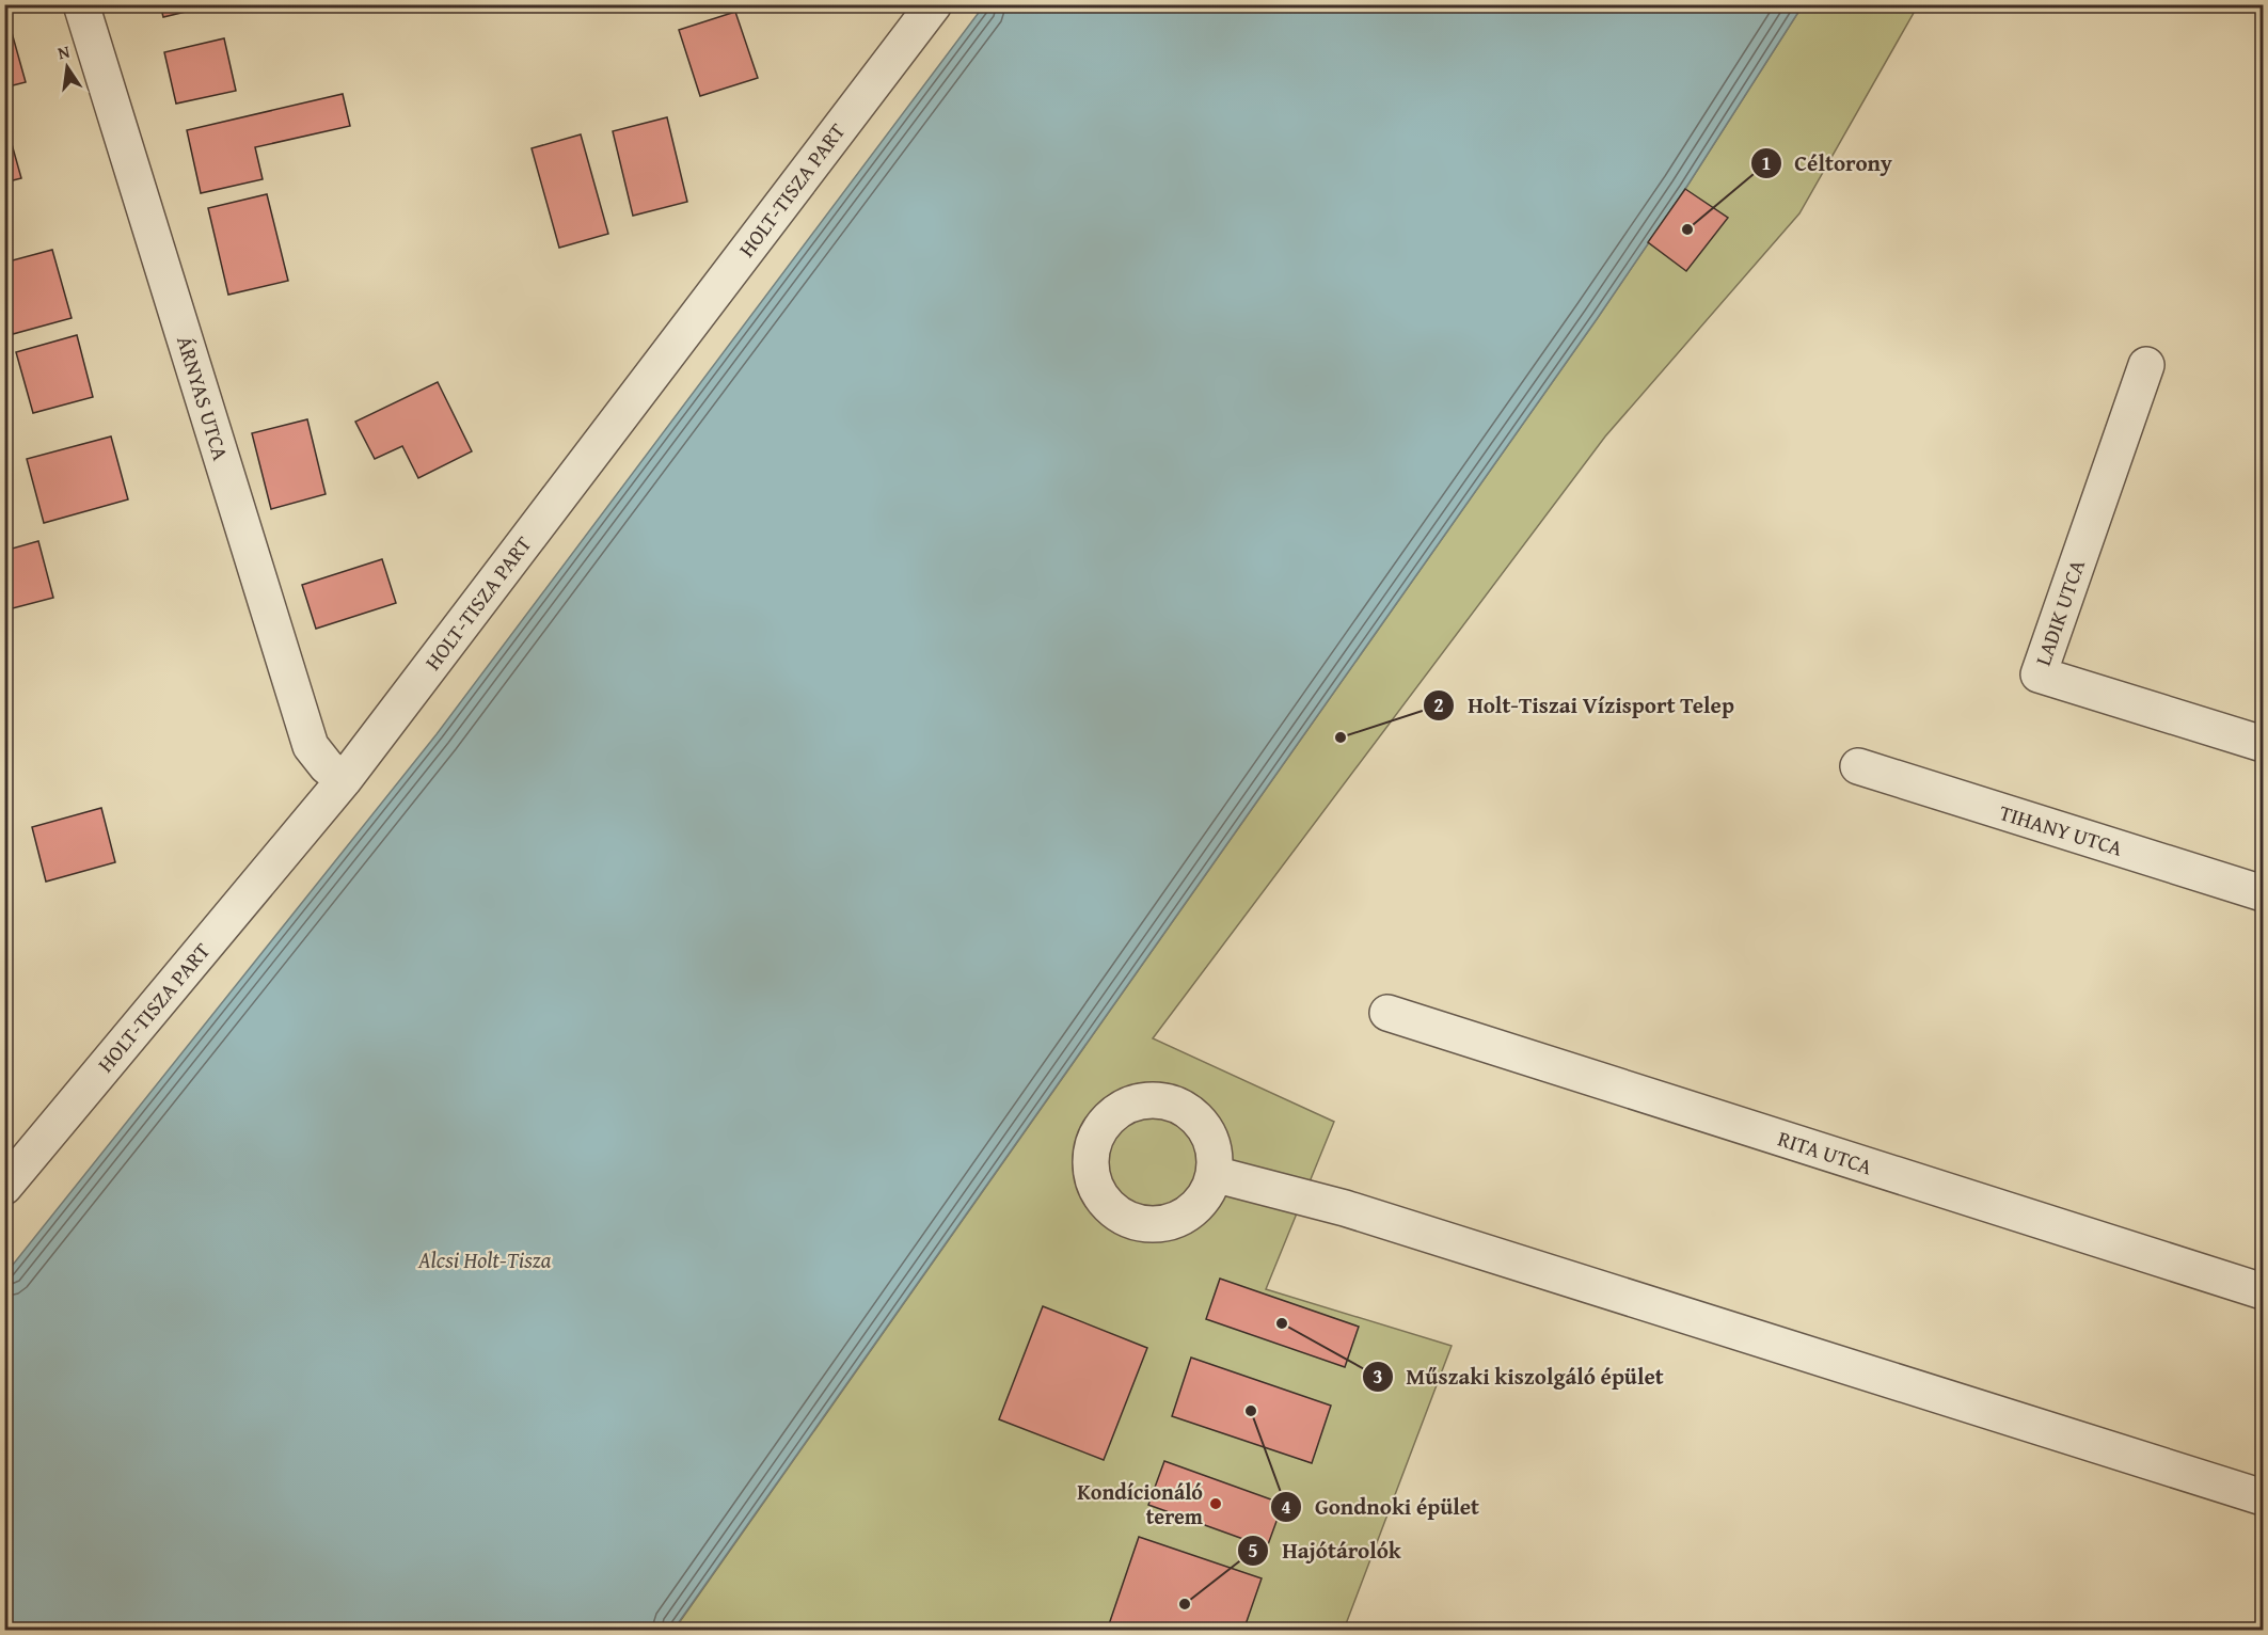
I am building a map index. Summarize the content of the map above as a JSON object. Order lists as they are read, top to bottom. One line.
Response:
{"streets":{"street":["HOLT-TISZA PART","ÁRNYAS UTCA","LADIK UTCA","TIHANY UTCA","RITA UTCA"]},"crossings":[["HOLT-TISZA PART","ÁRNYAS UTCA"]],"water":["Alcsi Holt-Tisza"],"places":["Céltorony","Holt-Tiszai Vízisport Telep","Műszaki kiszolgáló épület","Gondnoki épület","Kondícionáló terem","Hajótárolók"],"north":"top"}
